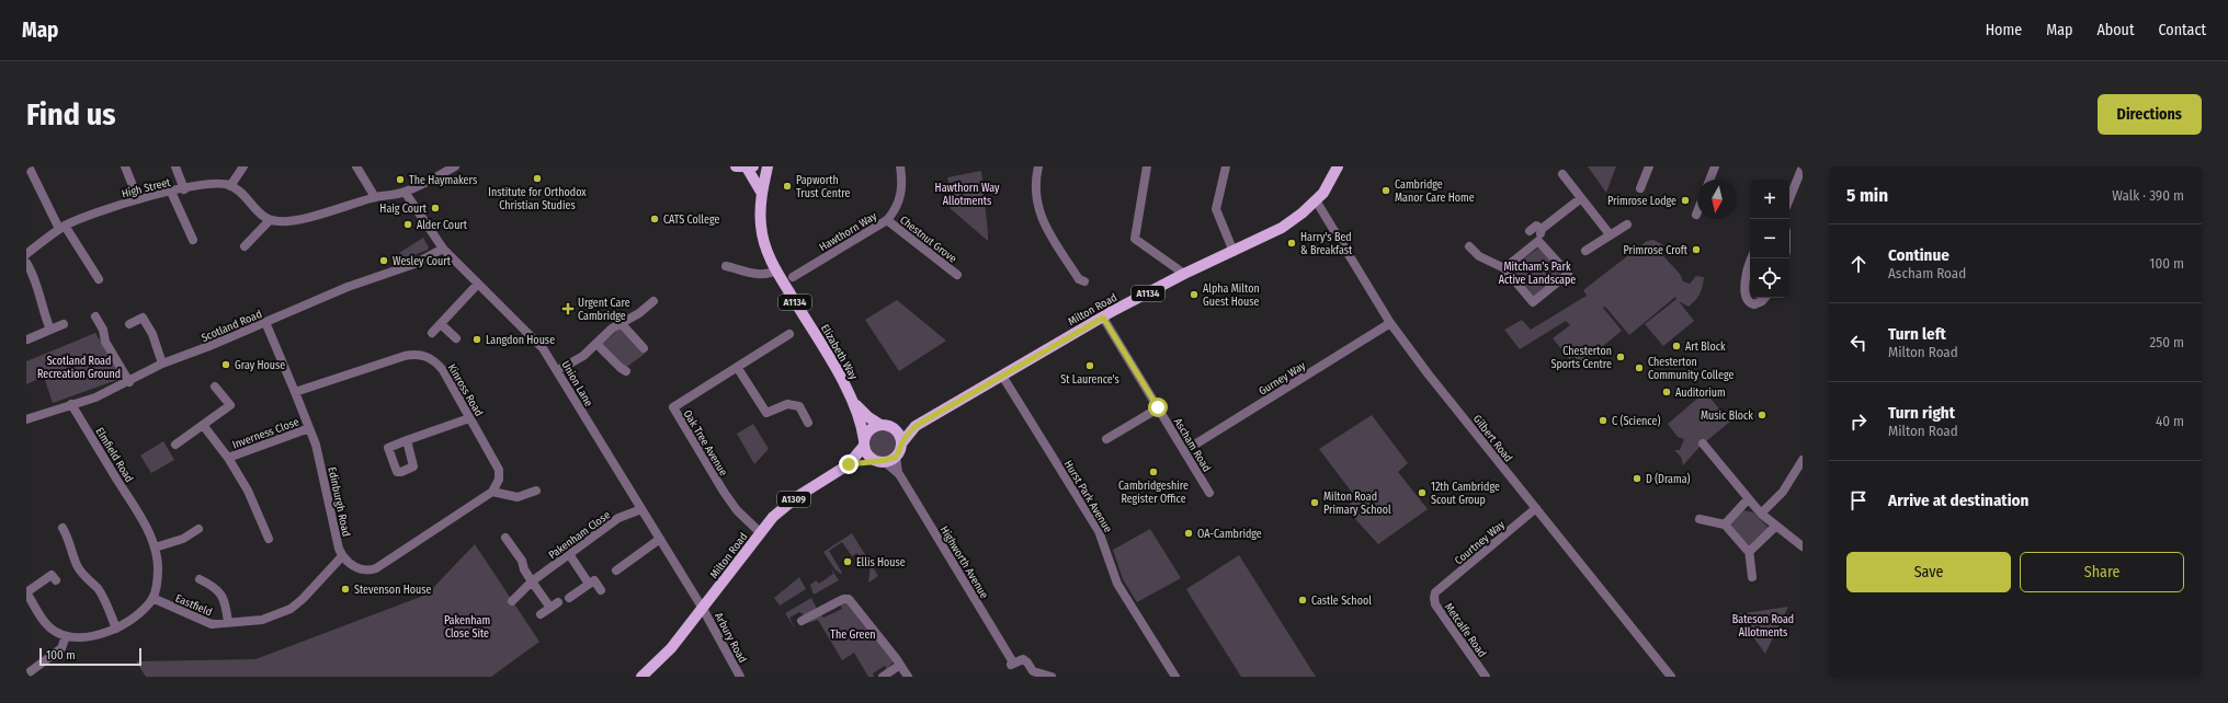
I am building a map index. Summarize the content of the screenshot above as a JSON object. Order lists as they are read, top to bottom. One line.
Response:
{"streets":{"main road":["A1134","Milton Road","Elizabeth Way","A1309"],"street":["High Street","Hawthorn Way","Chestnut Grove","Scotland Road","Gurney Way","Union Lane","Kinross Road","Inverness Close","Gilbert Road","Oak Tree Avenue","Ascham Road","Elmfield Road","Hurst Park Avenue","Edinburgh Road","Pakenham Close","Courtney Way","Highworth Avenue","Eastfield","Metcalfe Road","Arbury Road"]},"crossings":[["Hawthorn Way","Chestnut Grove"],["A1134","Milton Road"],["A1134","Elizabeth Way"],["A1134","Highworth Avenue"],["Milton Road","Elizabeth Way"],["Milton Road","Union Lane"],["Milton Road","Gilbert Road"],["Milton Road","Oak Tree Avenue"],["Milton Road","Ascham Road"],["Milton Road","Hurst Park Avenue"],["Milton Road","Highworth Avenue"],["Milton Road","Arbury Road"],["Scotland Road","Union Lane"],["Scotland Road","Elmfield Road"],["Scotland Road","Edinburgh Road"],["Elizabeth Way","Highworth Avenue"],["Gurney Way","Gilbert Road"],["Gurney Way","Ascham Road"],["Union Lane","Pakenham Close"],["Union Lane","Arbury Road"],["Kinross Road","Edinburgh Road"],["Inverness Close","Edinburgh Road"],["Gilbert Road","Courtney Way"],["Courtney Way","Metcalfe Road"]],"parks":["Hawthorn Way Allotments","Mitcham’s Park Active Landscape","Scotland Road Recreation Ground","Bateson Road Allotments","Pakenham Close Site","The Green"],"places":{"other":["Institute for Orthodox Christian Studies","The Haymakers","Papworth Trust Centre","Cambridge Manor Care Home","Primrose Lodge","Haig Court","CATS College","Alder Court","Harry's Bed & Breakfast","Primrose Croft","Wesley Court","Alpha Milton Guest House","Langdon House","Art Block","Chesterton Sports Centre","Gray House","St Laurence's","Chesterton Community College","Auditorium","Music Block","C (Science)","Cambridgeshire Register Office","D (Drama)","12th Cambridge Scout Group","Milton Road Primary School","OA-Cambridge","Ellis House","Stevenson House","Castle School"],"health":["Urgent Care Cambridge"]},"scale_bar":"100 m","north":"bottom","page":{"header":"Map","nav":["Home","Map","About","Contact"],"buttons":["Directions",["Save","Share"]],"title":"Find us","heading":["5 min","Walk · 390 m"],"map_buttons":["+","−"],"list":[["Continue","Ascham Road","100 m"],["Turn left","Milton Road","250 m"],["Turn right","Milton Road","40 m"],"Arrive at destination"],"scale":"100 m"}}
